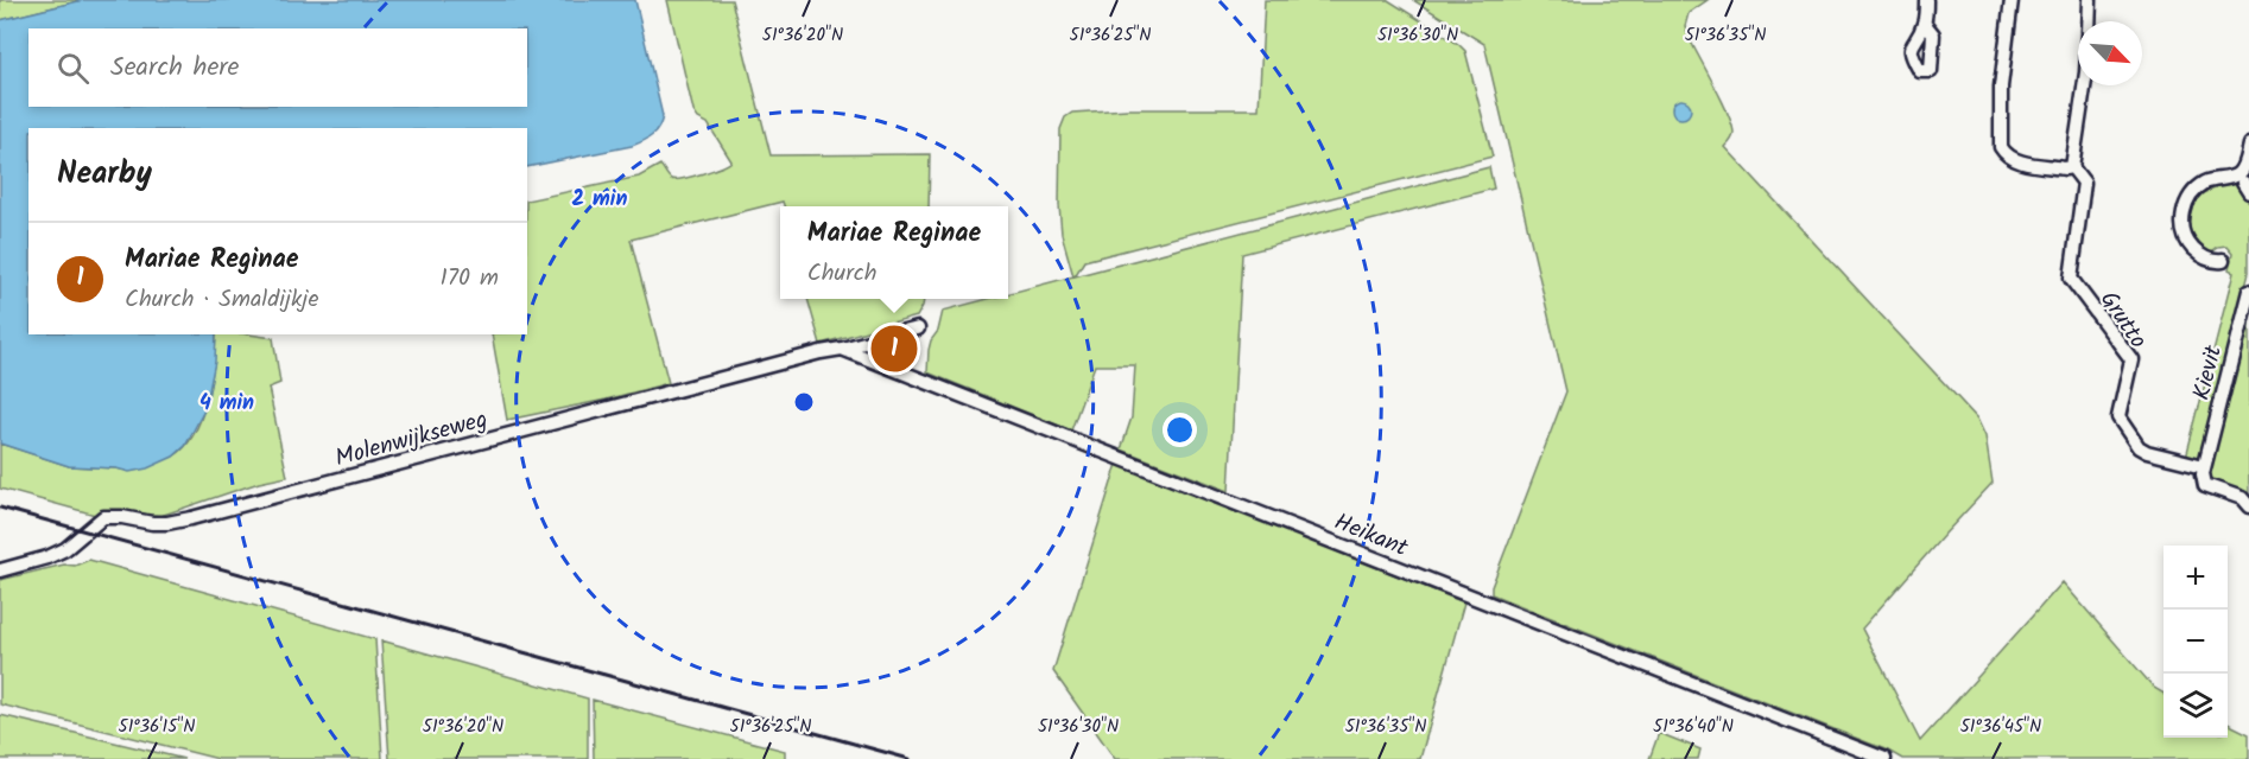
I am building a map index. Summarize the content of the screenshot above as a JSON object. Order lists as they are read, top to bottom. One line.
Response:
{"streets":{"street":["Grutto","Kievit","Molenwijkseweg","Heikant"]},"crossings":[["Grutto","Kievit"],["Molenwijkseweg","Heikant"]],"north":"bottom right","page":{"search":"Search here","heading":"Nearby","popup":["Mariae Reginae","Church"],"list":[{"mark":"1","name":"Mariae Reginae","note":"Church · Smaldijkje","value":"170 m"}],"pins":"1","map_buttons":["+","−"]},"coordinates":["51°36'20\"N","51°36'25\"N","51°36'30\"N","51°36'35\"N","51°36'15\"N","51°36'40\"N","51°36'45\"N"],"rings":["2 min","4 min"]}
